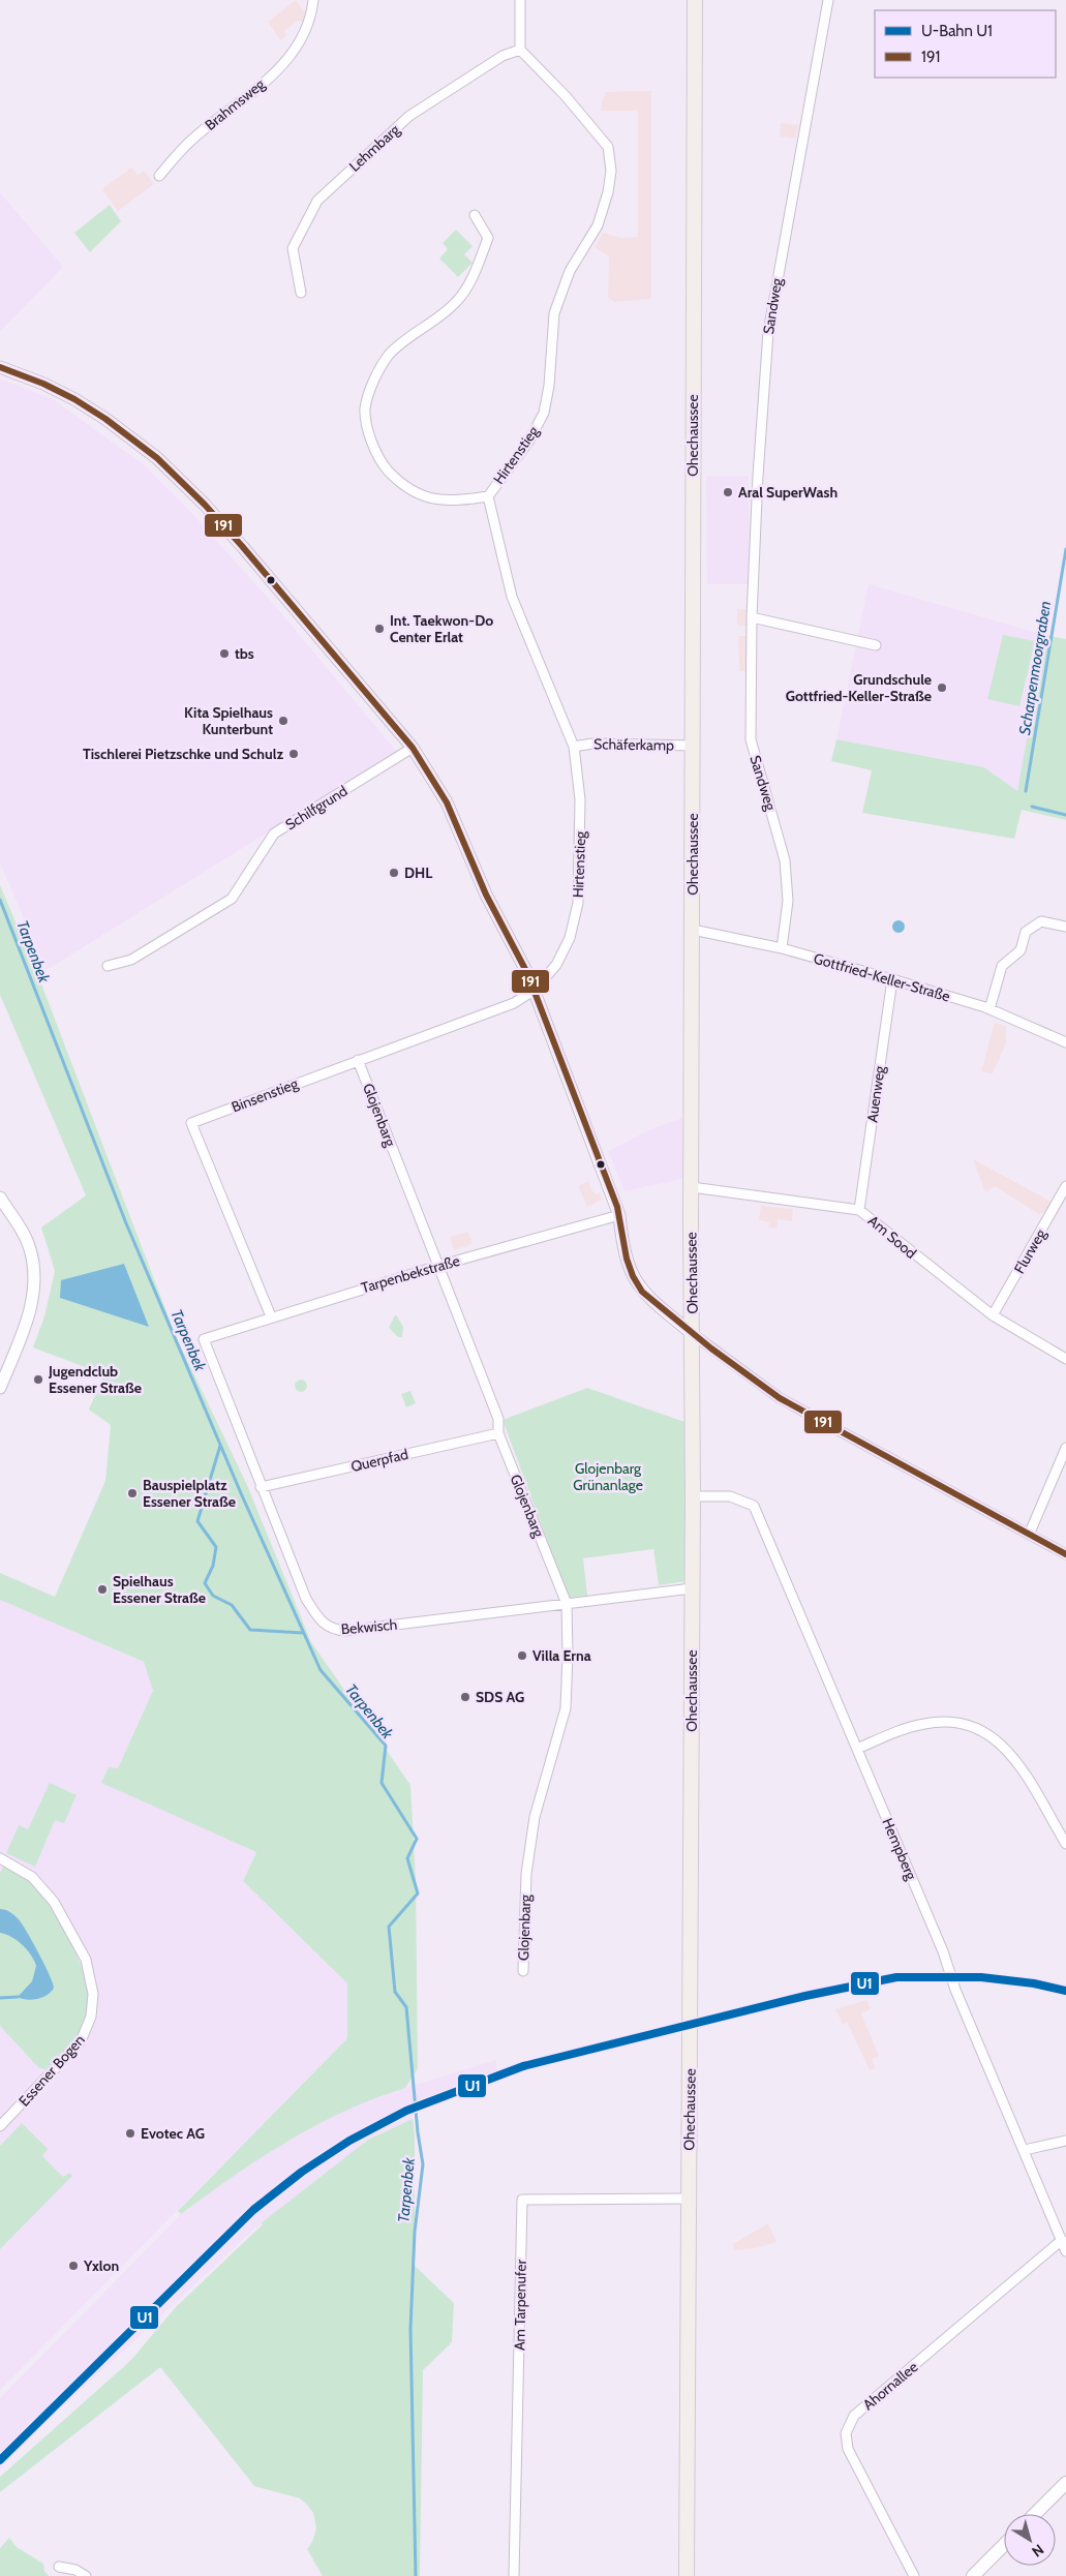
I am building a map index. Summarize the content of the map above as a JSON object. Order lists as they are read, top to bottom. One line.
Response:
{"streets":{"main road":["Ohechaussee"],"street":["Brahmsweg","Lehmbarg","Sandweg","Hirtenstieg","Schäferkamp","Schilfgrund","Gottfried-Keller-Straße","Auenweg","Binsenstieg","Glojenbarg","Am Sood","Flurweg","Tarpenbekstraße","Querpfad","Bekwisch","Hempberg","Essener Bogen","Am Tarpenufer","Ahornallee"]},"crossings":[["Lehmbarg","Hirtenstieg"],["Sandweg","Gottfried-Keller-Straße"],["Ohechaussee","Schäferkamp"],["Ohechaussee","Gottfried-Keller-Straße"],["Ohechaussee","Am Sood"],["Ohechaussee","Bekwisch"],["Ohechaussee","Hempberg"],["Ohechaussee","Am Tarpenufer"],["Hirtenstieg","Schäferkamp"],["Hirtenstieg","Binsenstieg"],["Gottfried-Keller-Straße","Auenweg"],["Auenweg","Am Sood"],["Binsenstieg","Glojenbarg"],["Binsenstieg","Tarpenbekstraße"],["Glojenbarg","Tarpenbekstraße"],["Glojenbarg","Querpfad"],["Glojenbarg","Bekwisch"],["Am Sood","Flurweg"],["Tarpenbekstraße","Bekwisch"],["Querpfad","Bekwisch"],["Hempberg","Ahornallee"]],"water":["Scharpenmoorgraben","Tarpenbek"],"parks":["Glojenbarg Grünanlage"],"places":["Aral SuperWash","Int. Taekwon-Do Center Erlat","tbs","Grundschule Gottfried-Keller-Straße","Kita Spielhaus Kunterbunt","Tischlerei Pietzschke und Schulz","DHL","Jugendclub Essener Straße","Bauspielplatz Essener Straße","Spielhaus Essener Straße","Villa Erna","SDS AG","Evotec AG","Yxlon"],"lines":["transit line 191","metro line U1"],"legend":["U-Bahn U1","191"],"north":"bottom right"}
